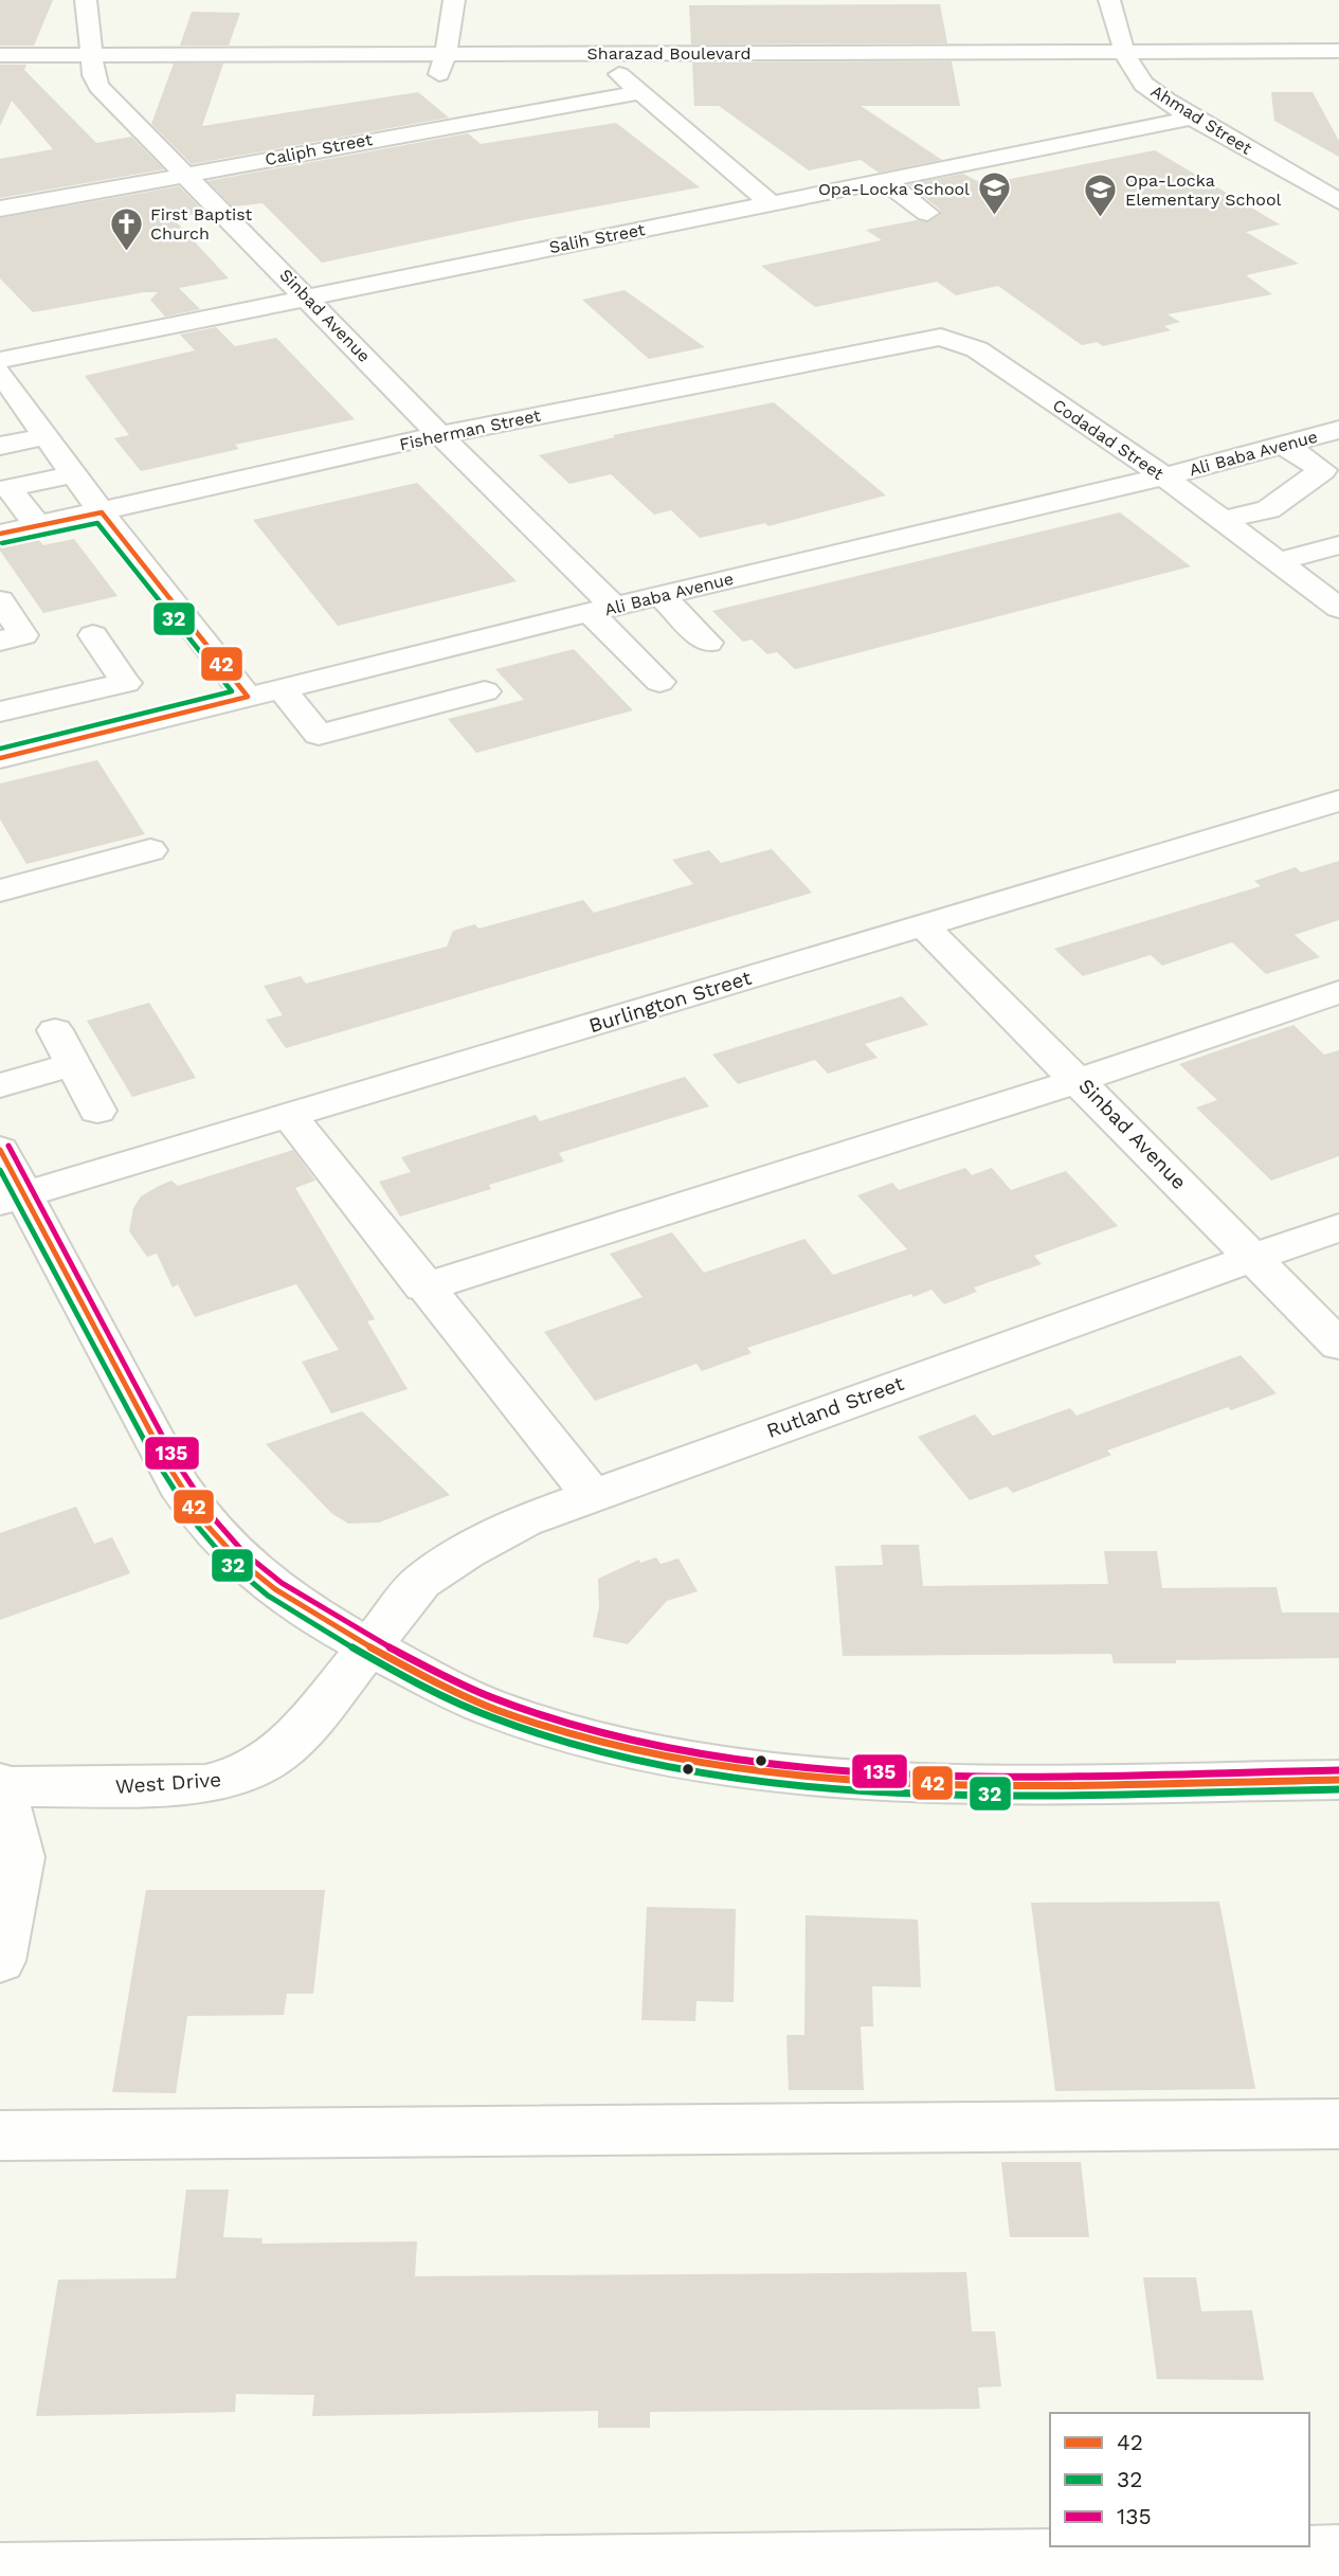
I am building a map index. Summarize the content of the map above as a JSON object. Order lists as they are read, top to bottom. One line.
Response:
{"streets":{"street":["Sharazad Boulevard","Ahmad Street","Caliph Street","Salih Street","Sinbad Avenue","Fisherman Street","Codadad Street","Ali Baba Avenue","Burlington Street","Rutland Street","West Drive"]},"crossings":[["Sharazad Boulevard","Ahmad Street"],["Sharazad Boulevard","Sinbad Avenue"],["Ahmad Street","Salih Street"],["Caliph Street","Sinbad Avenue"],["Salih Street","Sinbad Avenue"],["Sinbad Avenue","Fisherman Street"],["Sinbad Avenue","Ali Baba Avenue"],["Sinbad Avenue","Burlington Street"],["Sinbad Avenue","Rutland Street"],["Fisherman Street","Codadad Street"],["Codadad Street","Ali Baba Avenue"],["Rutland Street","West Drive"]],"places":{"school or university":["Opa-Locka School","Opa-Locka Elementary School"],"church":["First Baptist Church"]},"lines":["transit line 42","transit line 32","transit line 135"],"legend":["42","32","135"]}
